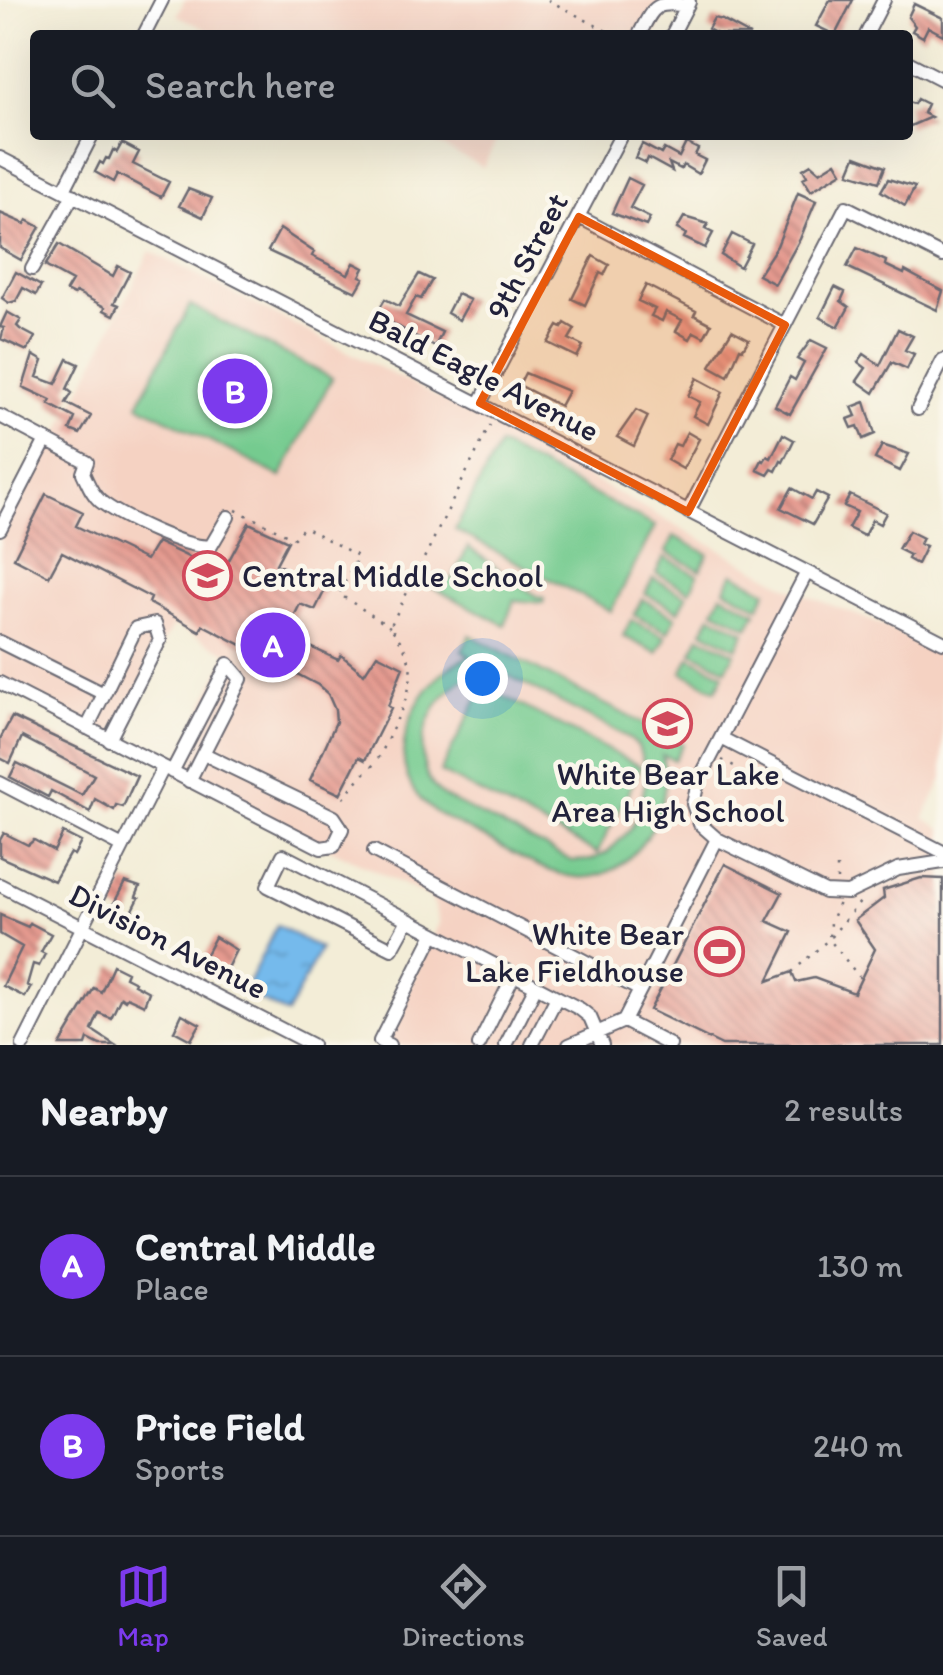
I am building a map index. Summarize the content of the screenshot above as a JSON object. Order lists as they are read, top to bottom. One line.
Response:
{"streets":{"street":["9th Street","Bald Eagle Avenue","Division Avenue"]},"crossings":[["9th Street","Bald Eagle Avenue"]],"places":{"school or university":["Central Middle School","White Bear Lake Area High School"],"sports":["White Bear Lake Fieldhouse"]},"page":{"search":"Search here","pins":["B","A"],"heading":["Nearby","2 results"],"list":[{"mark":"A","name":"Central Middle","note":"Place","value":"130 m"},{"mark":"B","name":"Price Field","note":"Sports","value":"240 m"}],"nav":["Map","Directions","Saved"]}}
